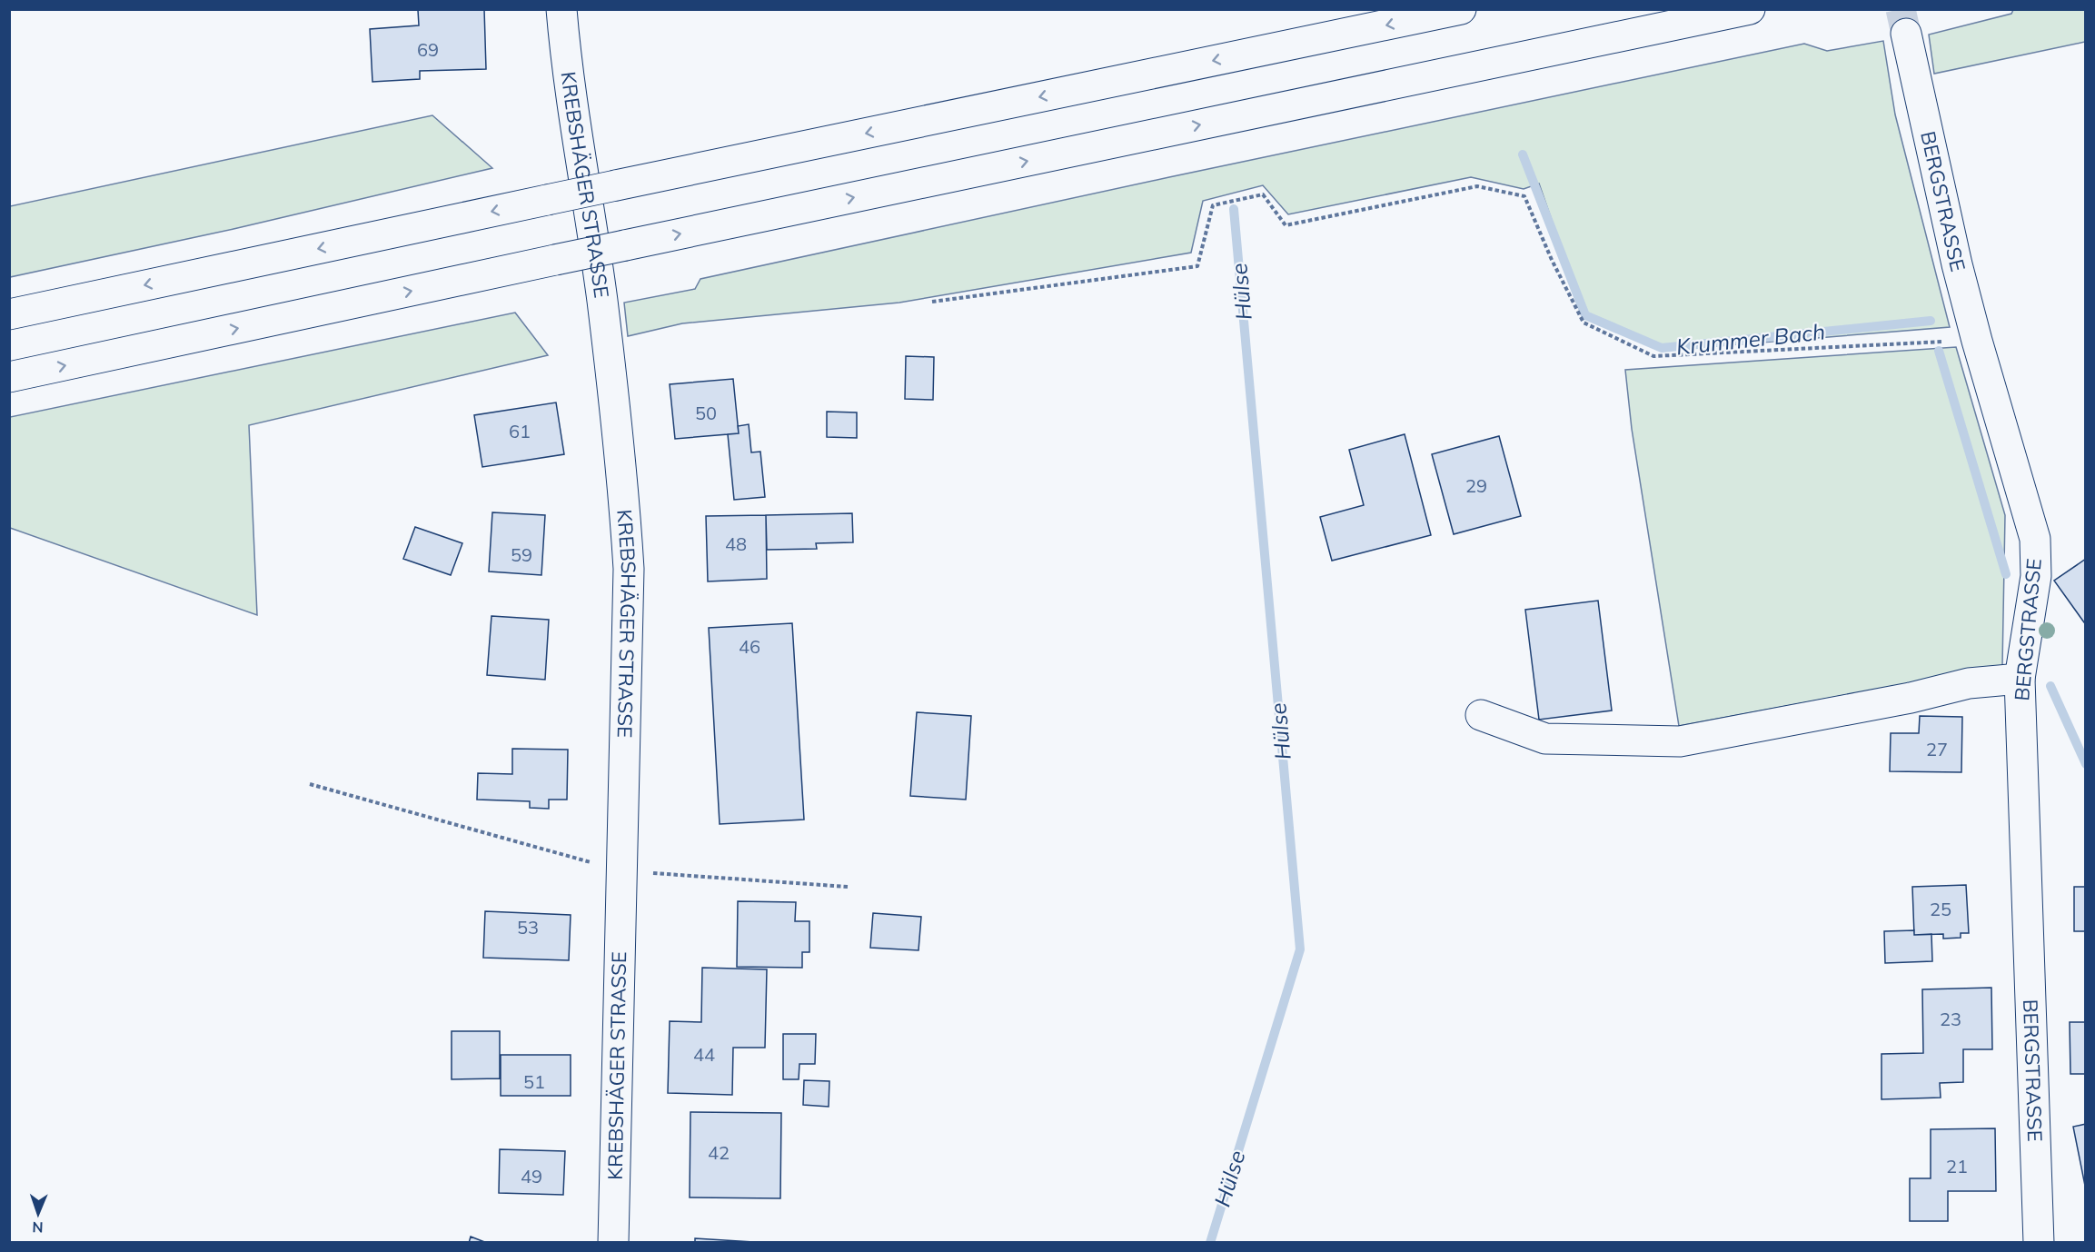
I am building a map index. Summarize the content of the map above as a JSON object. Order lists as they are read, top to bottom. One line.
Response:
{"streets":{"main road":["KREBSHÄGER STRASSE","BERGSTRASSE"]},"water":["Hülse","Krummer Bach"],"house_numbers":["69","50","61","29","48","59","46","27","25","53","23","44","51","42","21","49"],"north":"bottom"}
